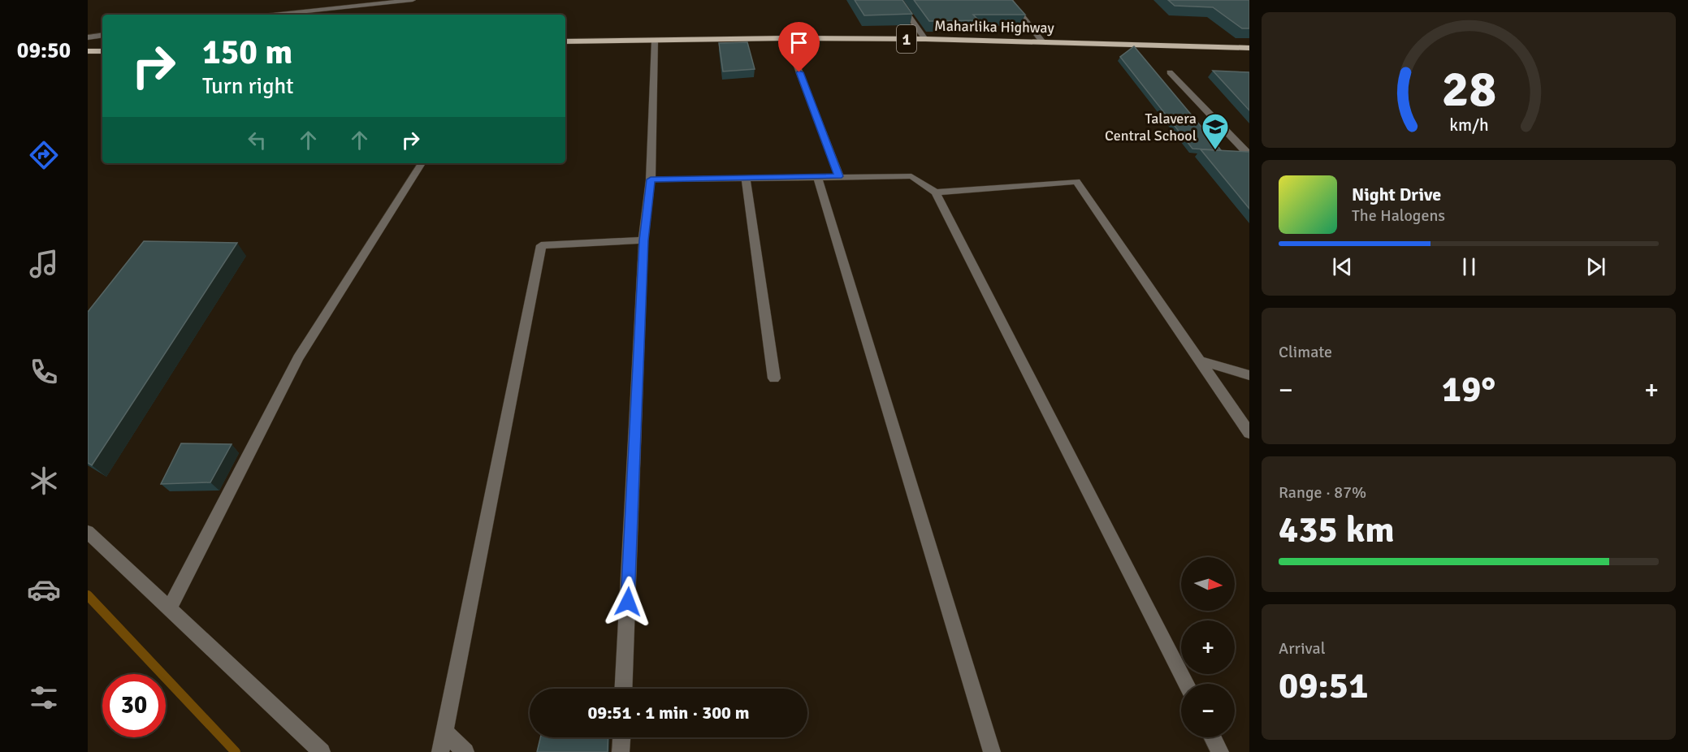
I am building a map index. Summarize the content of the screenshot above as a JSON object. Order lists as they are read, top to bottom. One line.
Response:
{"streets":{"main road":["Maharlika Highway","1"]},"places":{"school or university":["Talavera Central School"]},"north":"right","page":{"tabs":"09:50","turn":["150 m","Turn right"],"song":["Night Drive","The Halogens"],"tile":["Climate",["Range · 87%","435 km"],["Arrival","09:51"]],"heat":["−","19°","+"],"map_buttons":["+","−"],"limit":"30","trip":"09:51 · 1 min · 300 m","gauge":["28","km/h"]}}
